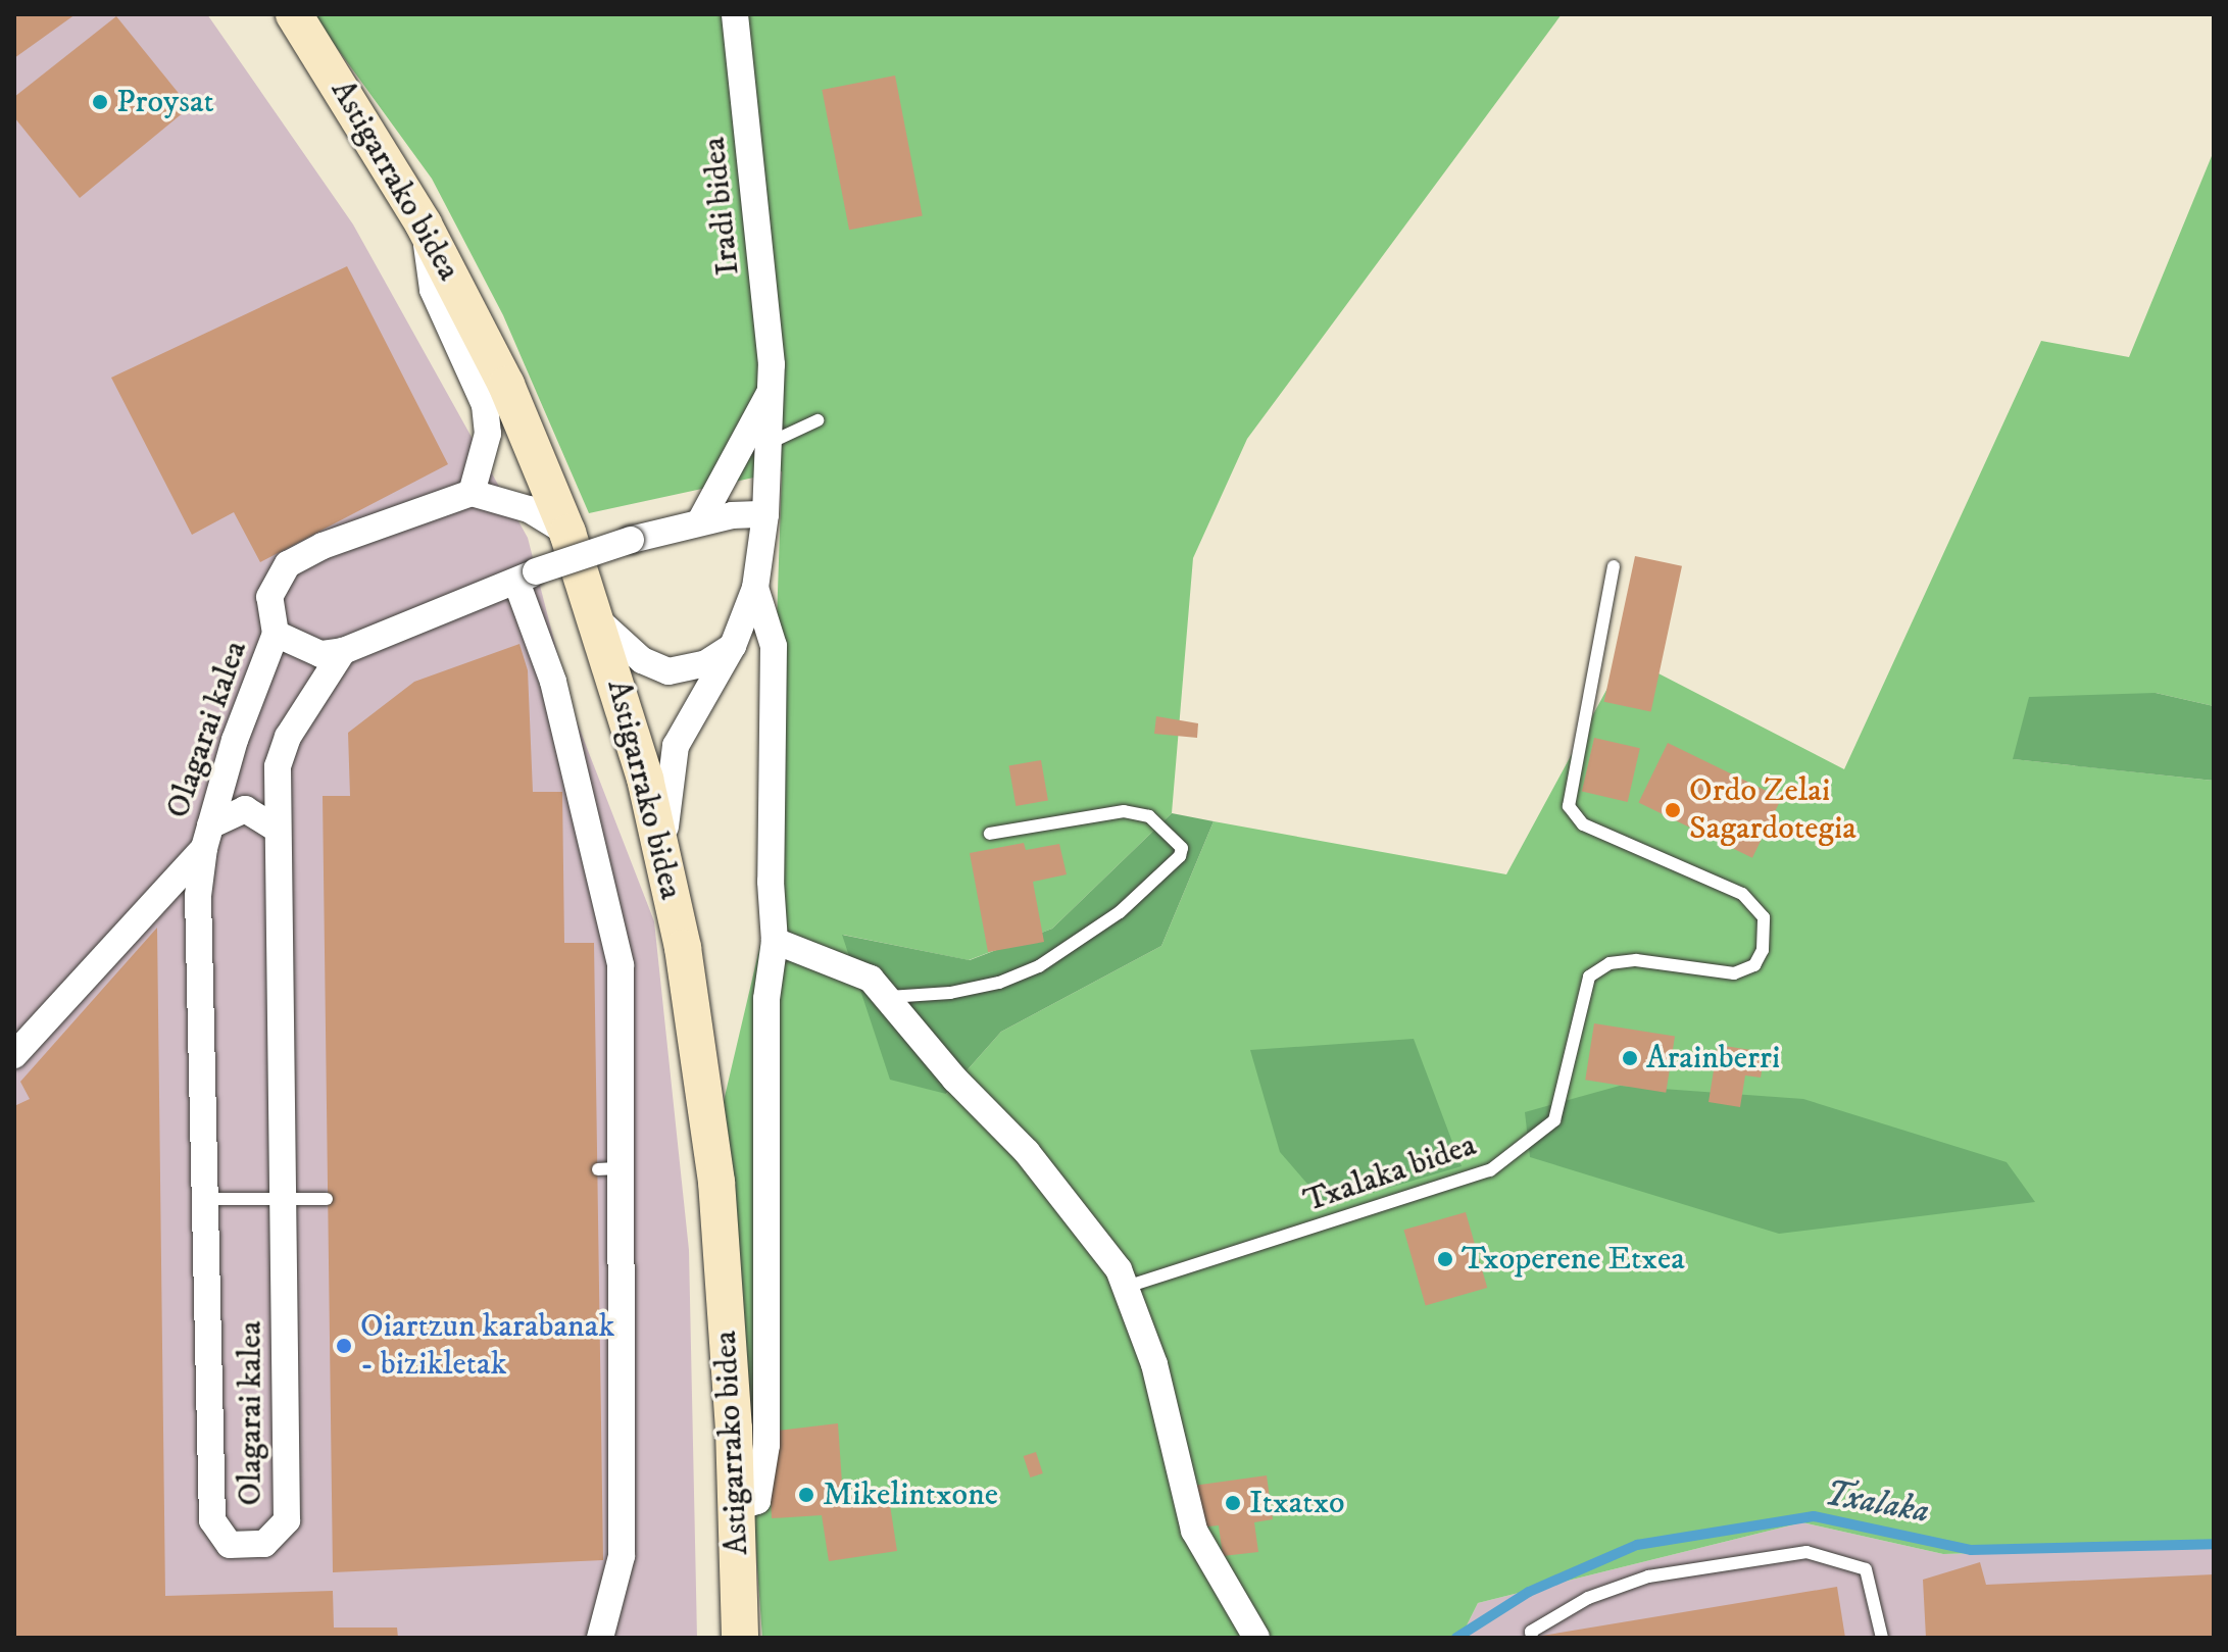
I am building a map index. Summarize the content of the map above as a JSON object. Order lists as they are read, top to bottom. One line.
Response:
{"streets":{"main road":["Astigarrako bidea"],"street":["Iradi bidea","Olagarai kalea"],"lane":["Txalaka bidea"]},"water":["Txalaka"],"places":["Proysat","Ordo Zelai Sagardotegia","Arainberri","Txoperene Etxea","Oiartzun karabanak - bizikletak","Mikelintxone","Itxatxo"]}
